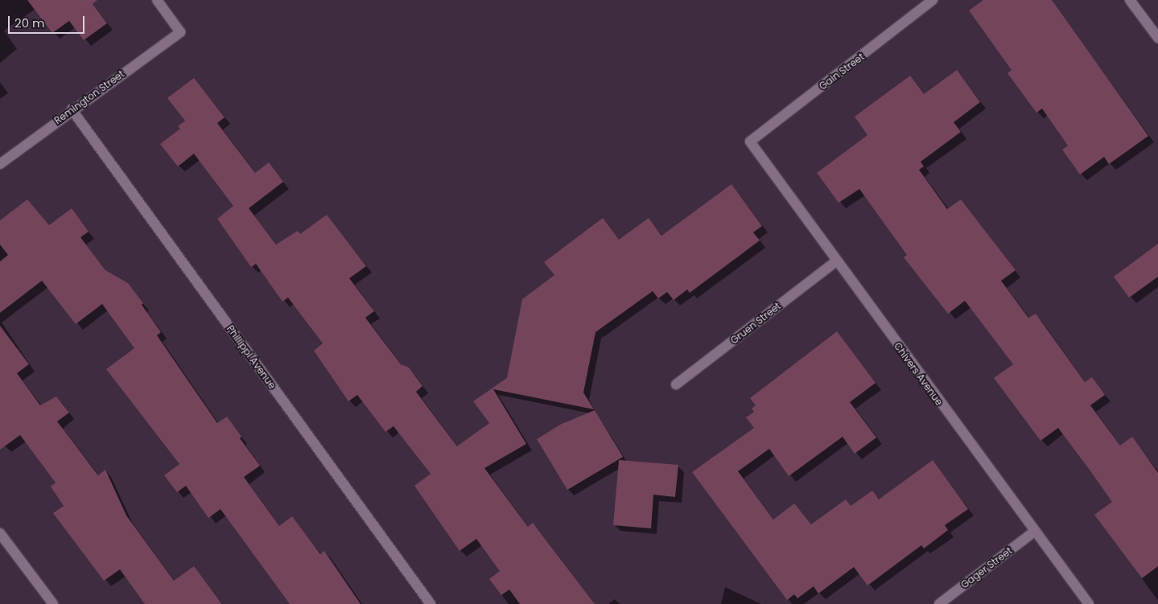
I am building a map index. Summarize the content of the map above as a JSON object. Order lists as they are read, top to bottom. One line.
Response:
{"streets":{"street":["Gain Street","Remington Street","Gruen Street","Phillippi Avenue","Chivers Avenue","Gager Street"]},"crossings":[["Gain Street","Chivers Avenue"],["Remington Street","Phillippi Avenue"],["Gruen Street","Chivers Avenue"],["Chivers Avenue","Gager Street"]],"scale_bar":"20 m"}
